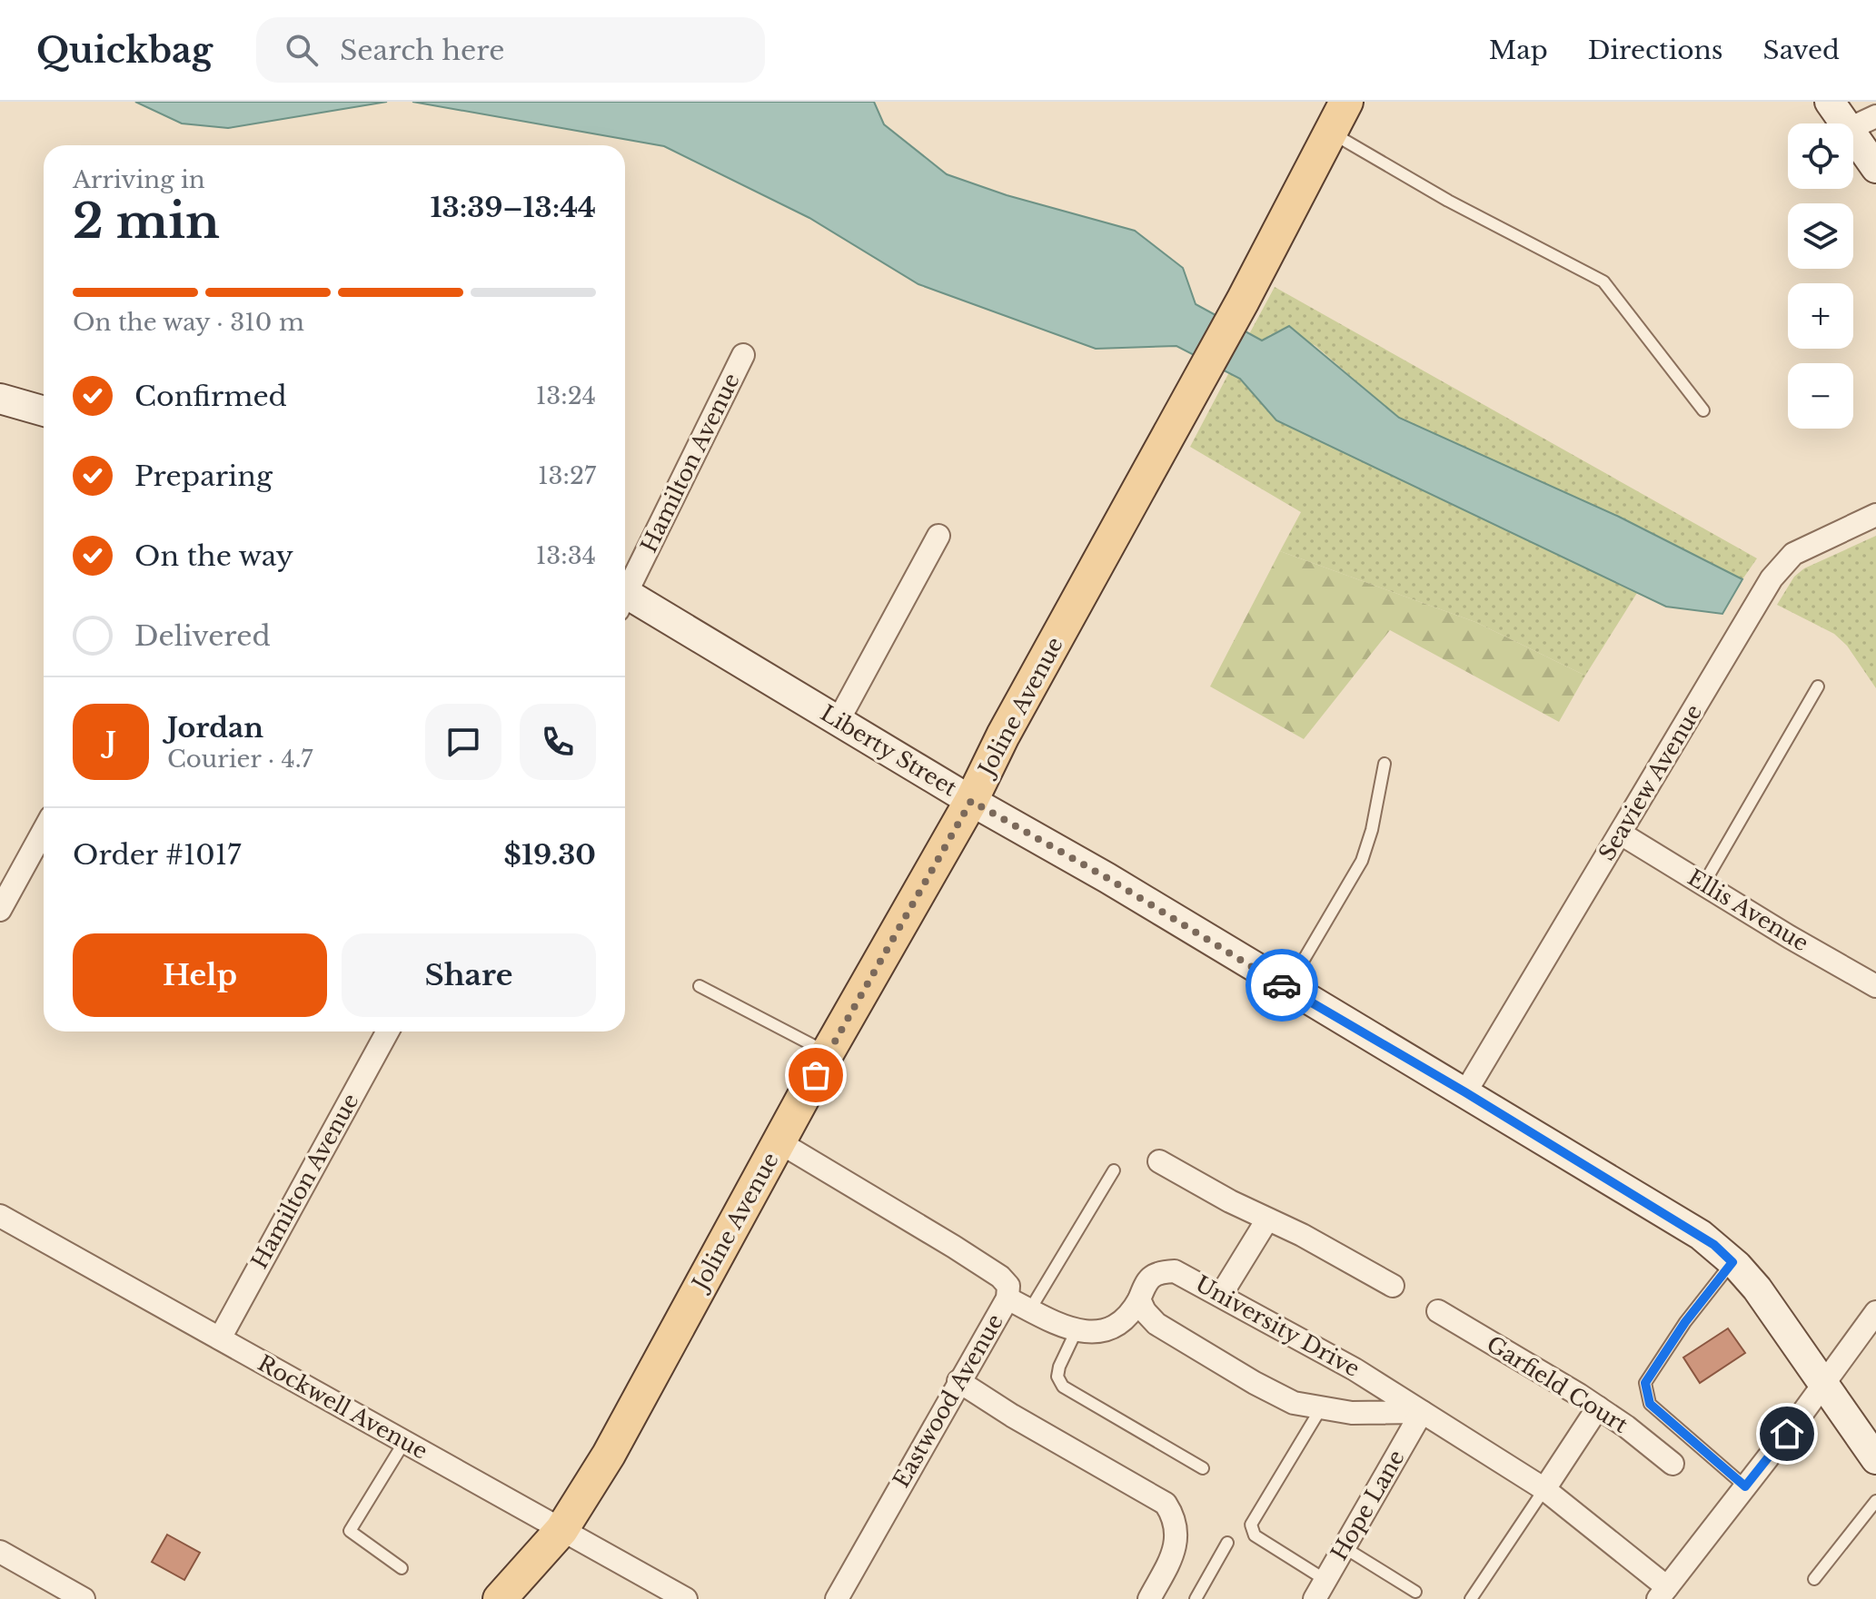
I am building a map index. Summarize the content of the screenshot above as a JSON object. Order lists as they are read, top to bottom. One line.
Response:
{"streets":{"main road":["Joline Avenue"],"street":["Hamilton Avenue","Liberty Street","Seaview Avenue","Ellis Avenue","University Drive","Garfield Court","Eastwood Avenue","Rockwell Avenue","Hope Lane"]},"crossings":[["Hamilton Avenue","Rockwell Avenue"],["Joline Avenue","Liberty Street"],["Joline Avenue","Eastwood Avenue"],["Joline Avenue","Rockwell Avenue"],["Liberty Street","Seaview Avenue"],["Seaview Avenue","Ellis Avenue"],["University Drive","Hope Lane"]],"page":{"header":"Quickbag","search":"Search here","nav":["Map","Directions","Saved"],"map_buttons":["+","−"],"heading":["2 min","Arriving in","13:39–13:44"],"panel":["Jordan","Courier · 4.7","Order #1017","$19.30"],"bar":"On the way · 310 m","list":[["Confirmed","13:24"],["Preparing","13:27"],["On the way","13:34"],"Delivered"],"round":"J","buttons":["Help","Share"]}}
